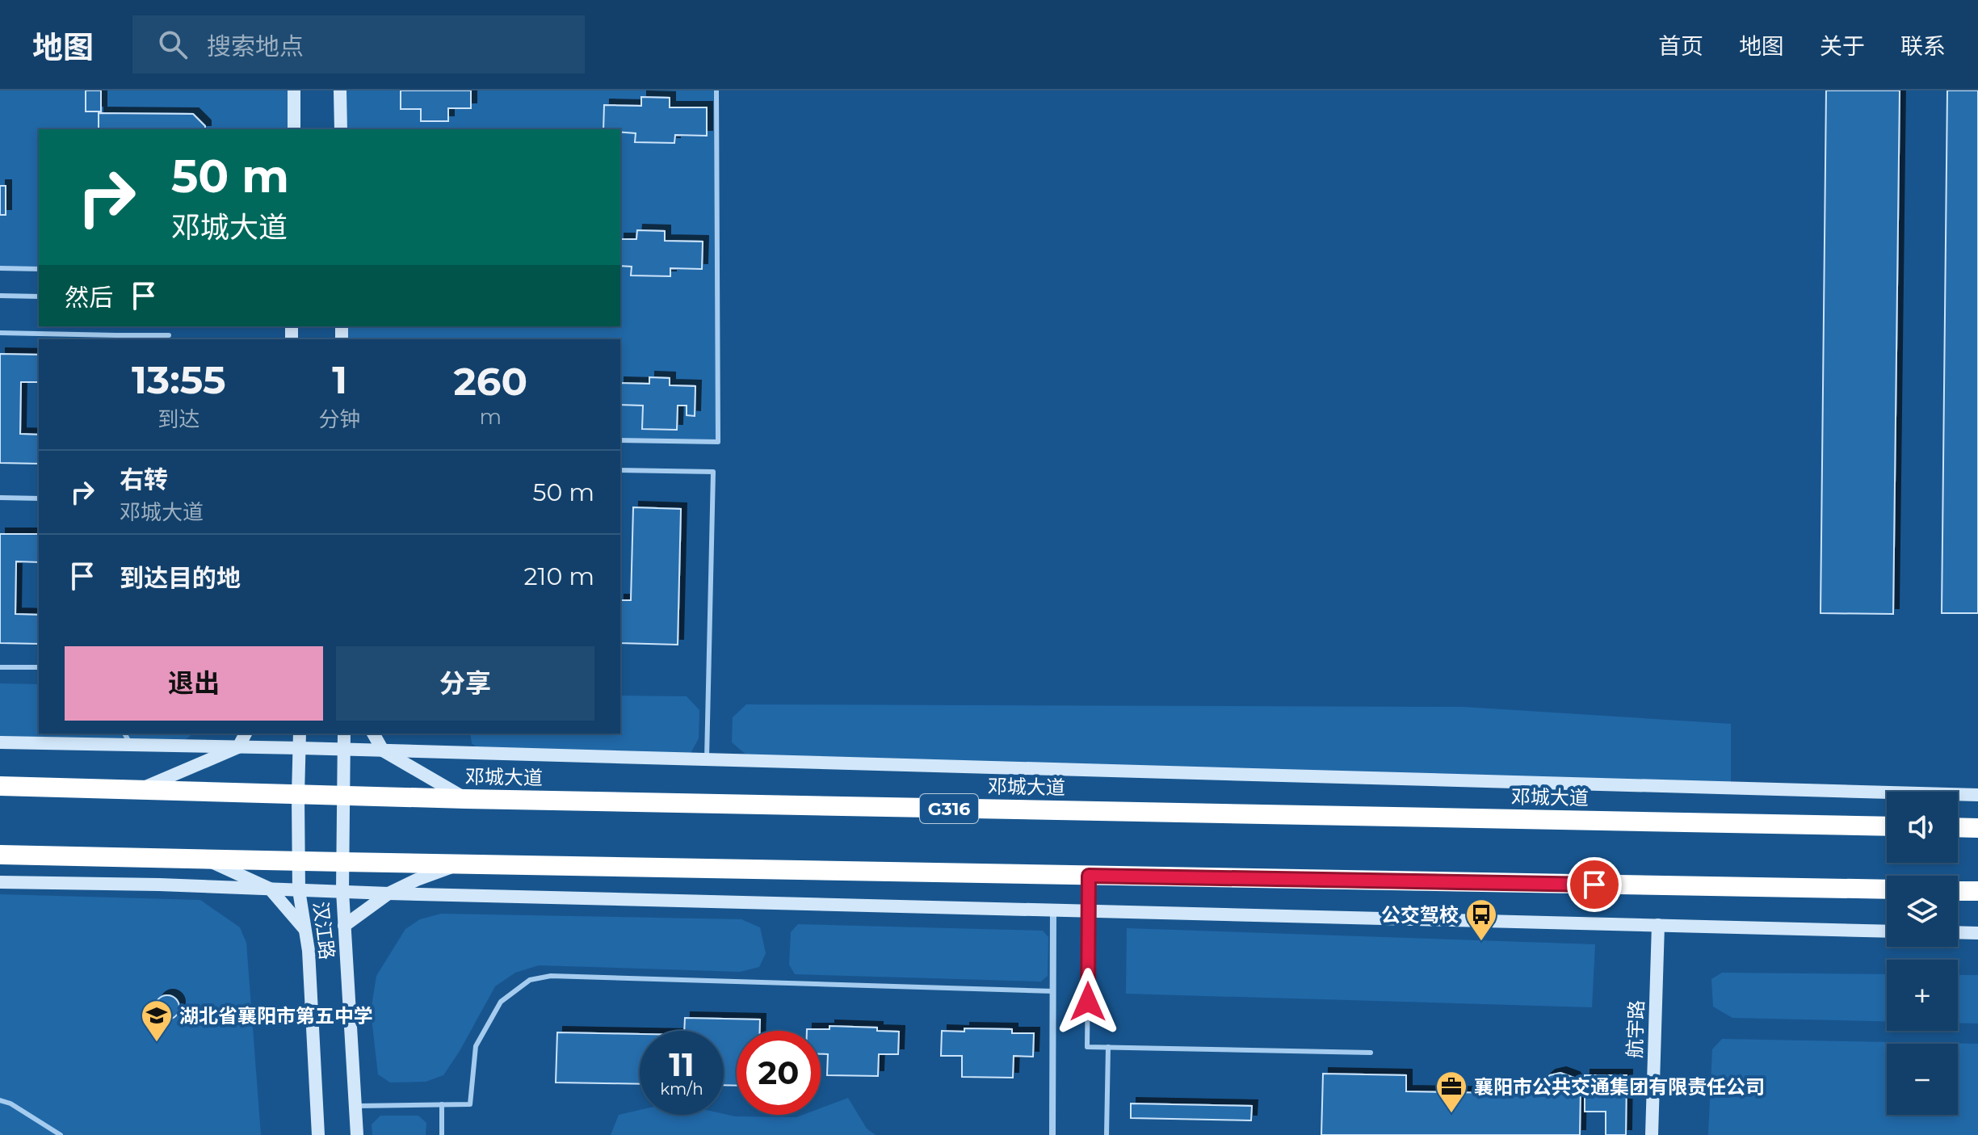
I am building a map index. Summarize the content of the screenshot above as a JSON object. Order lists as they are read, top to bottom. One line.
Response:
{"streets":{"highway":["邓城大道","G316"],"street":["汉江路","航宇路"]},"crossings":[["邓城大道","汉江路"]],"places":{"bus stop":["公交驾校"],"school or university":["湖北省襄阳市第五中学"],"office":["襄阳市公共交通集团有限责任公司"]},"page":{"header":"地图","search":"搜索地点","nav":["首页","地图","关于","联系"],"turn":["50 m","邓城大道"],"then":"然后","eta":["13:55","到达","1","分钟","260","m"],"list":[{"name":"右转","note":"邓城大道","value":"50 m"},{"name":"到达目的地","value":"210 m"}],"buttons":["退出","分享"],"map_buttons":["+","−"],"speed":"11 km/h","limit":"20"}}
